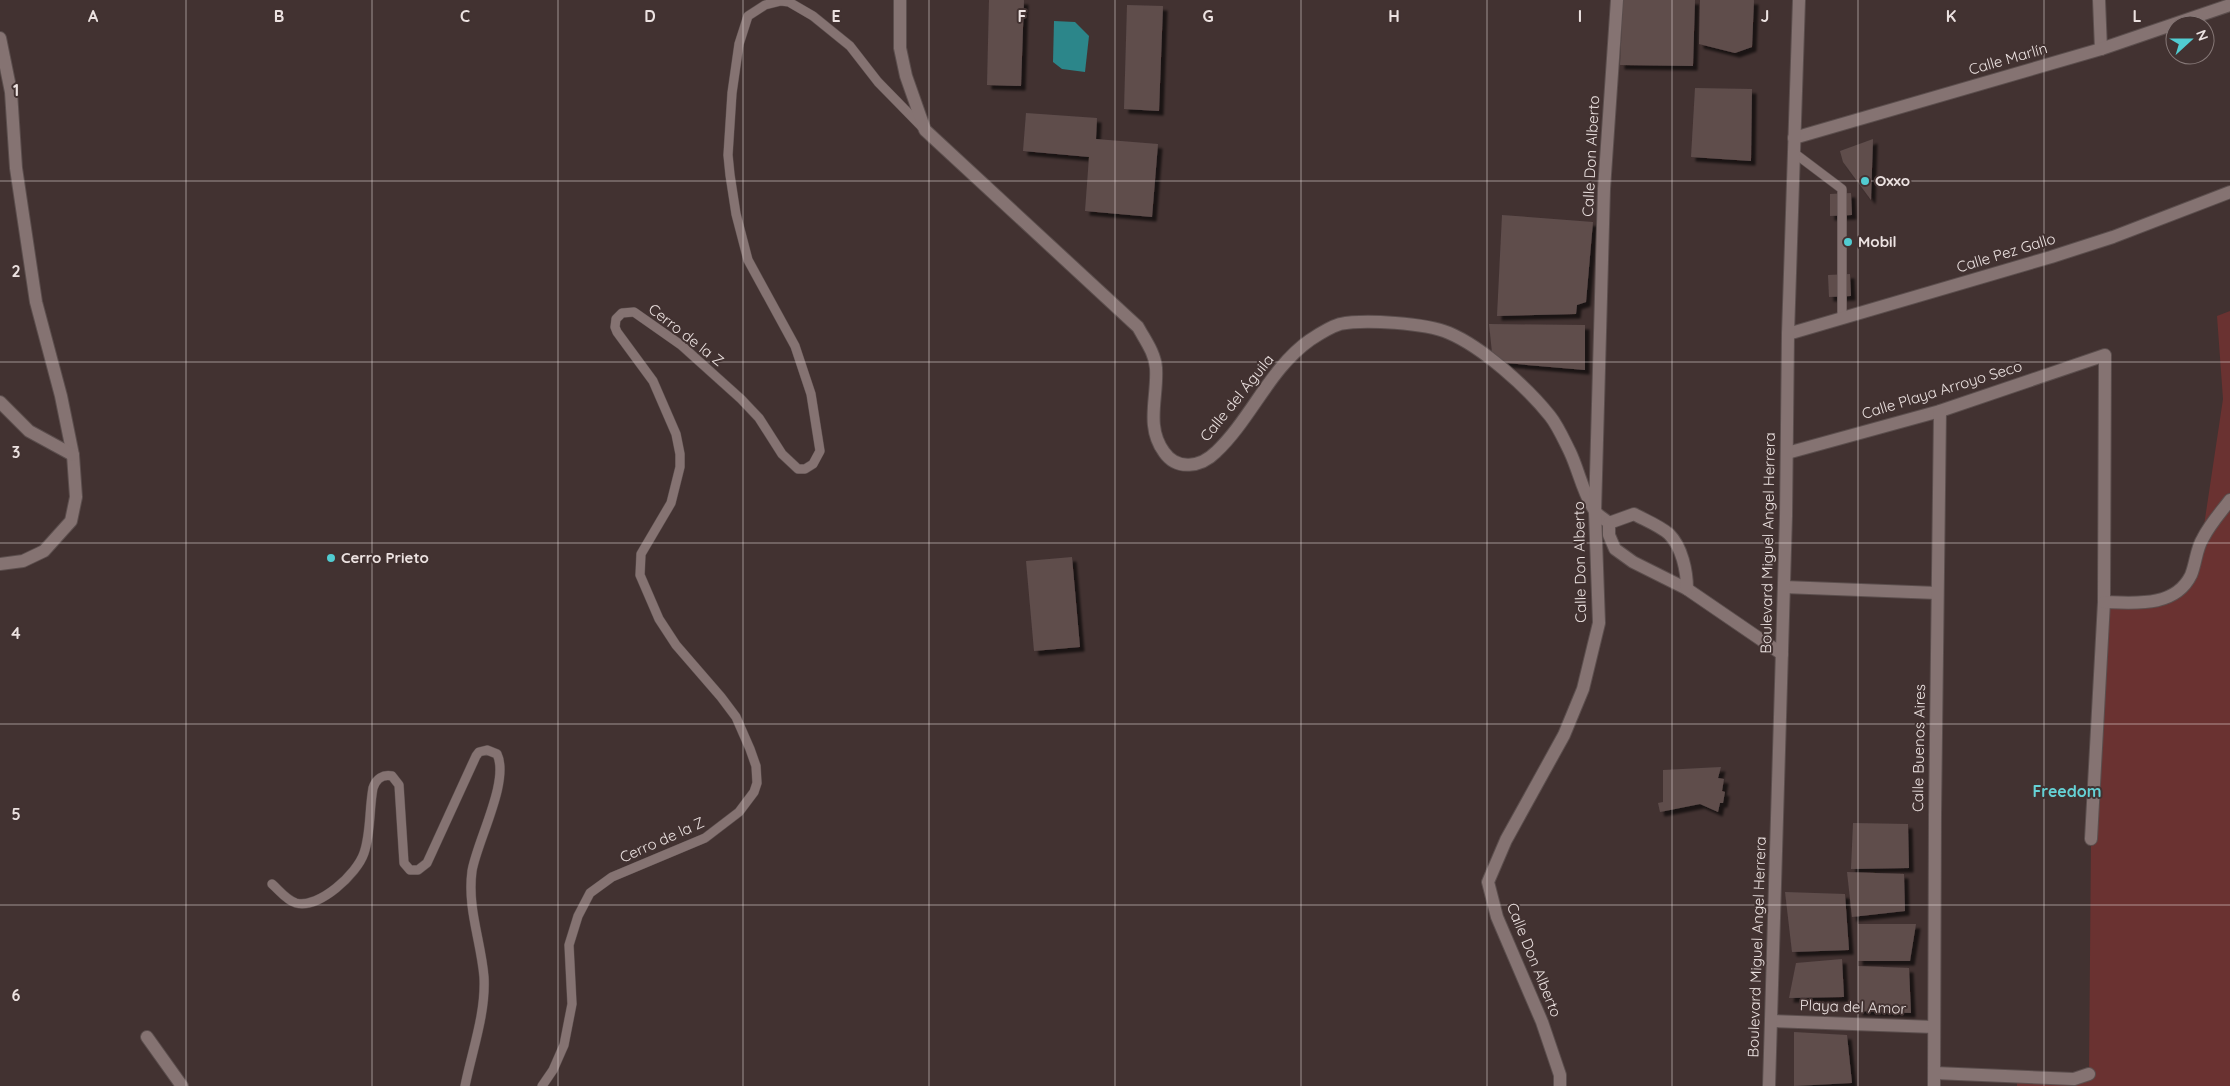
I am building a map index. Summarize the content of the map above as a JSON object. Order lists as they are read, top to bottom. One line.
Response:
{"streets":{"street":["Calle Marlín","Calle Don Alberto","Calle Pez Gallo","Calle Playa Arroyo Seco","Calle del Águila","Boulevard Miguel Angel Herrera","Calle Buenos Aires","Playa del Amor"],"lane":["Cerro de la Z"]},"crossings":[["Calle Marlín","Boulevard Miguel Angel Herrera"],["Calle Don Alberto","Calle del Águila"],["Calle Pez Gallo","Boulevard Miguel Angel Herrera"],["Cerro de la Z","Calle del Águila"],["Calle Playa Arroyo Seco","Boulevard Miguel Angel Herrera"],["Calle Playa Arroyo Seco","Calle Buenos Aires"],["Boulevard Miguel Angel Herrera","Playa del Amor"],["Calle Buenos Aires","Playa del Amor"]],"districts":["Freedom"],"places":["Oxxo","Mobil","Cerro Prieto"],"north":"right","grid":{"columns":["A","B","C","D","E","F","G","H","I","J","K","L"],"rows":["1","2","3","4","5","6"]}}
